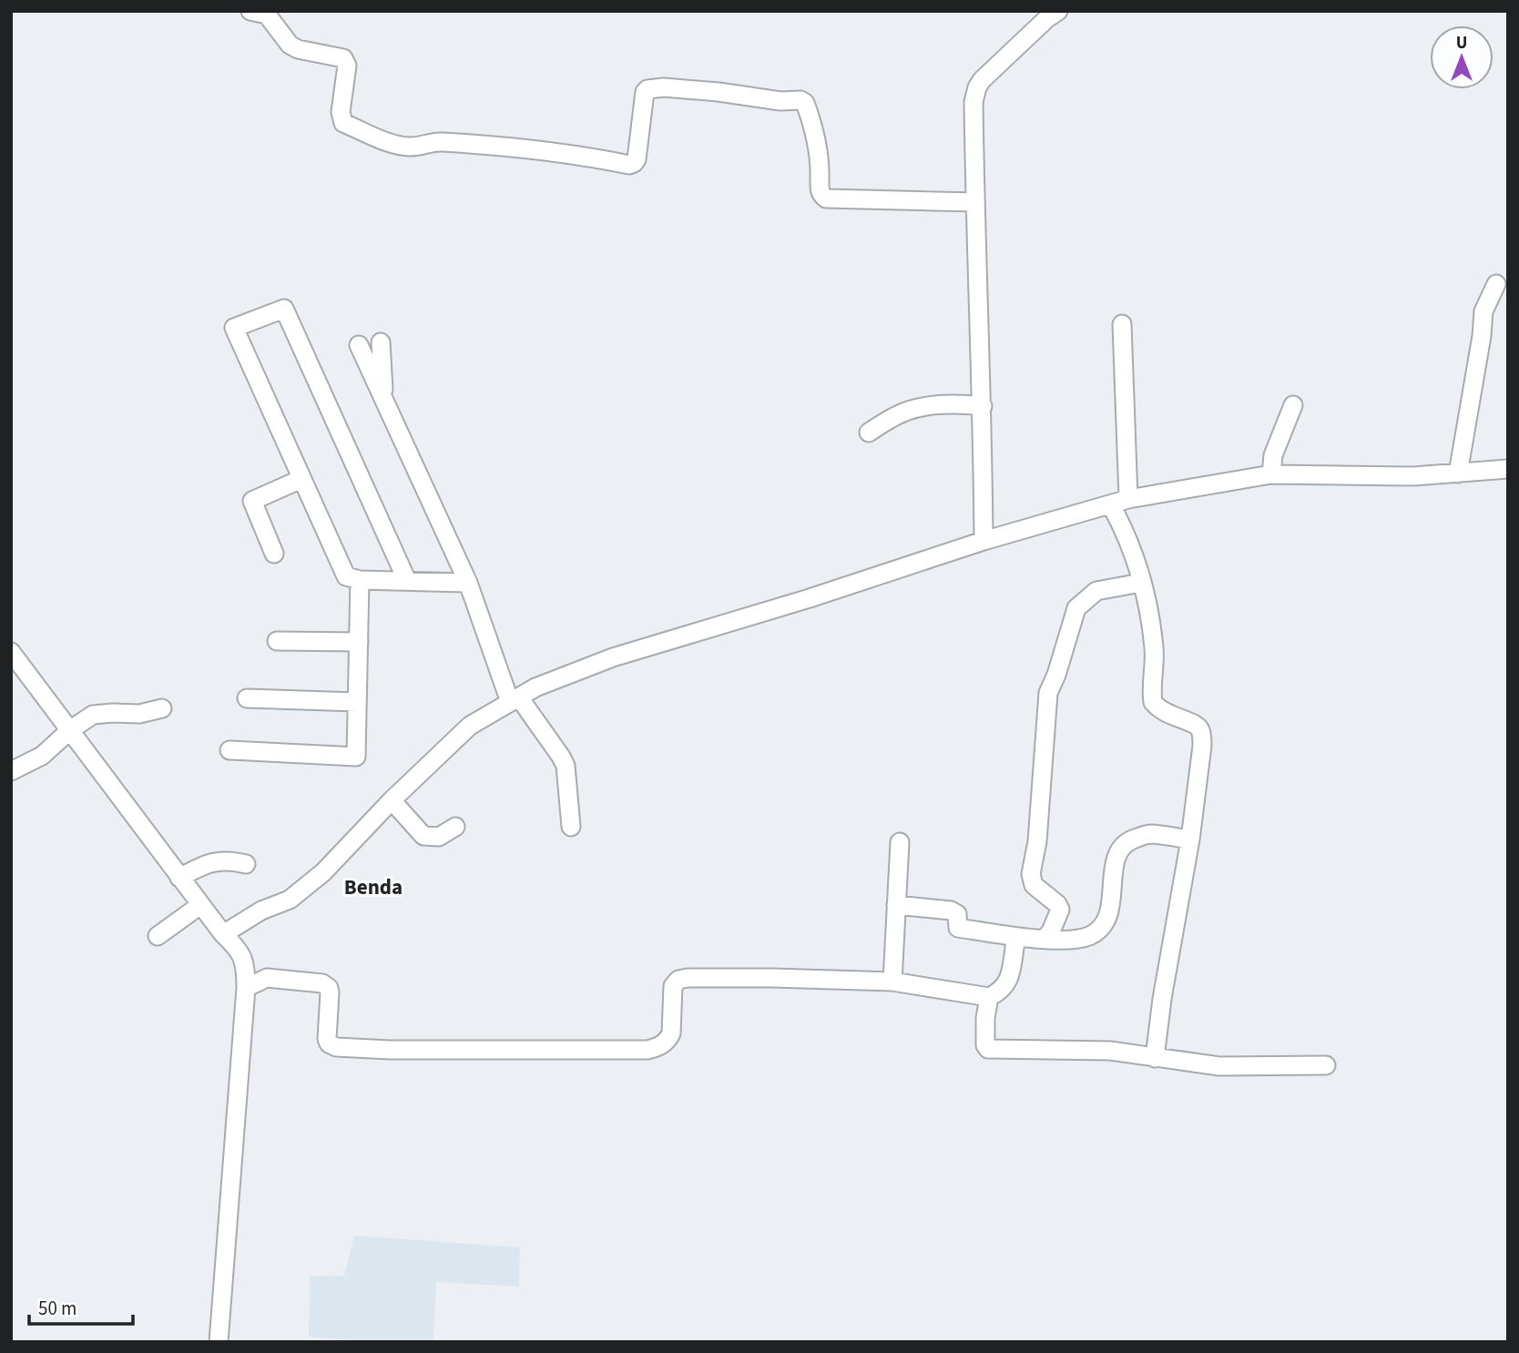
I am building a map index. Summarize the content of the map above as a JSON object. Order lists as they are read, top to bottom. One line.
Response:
{"districts":["Benda"],"scale_bar":"50 m","north":"top"}
